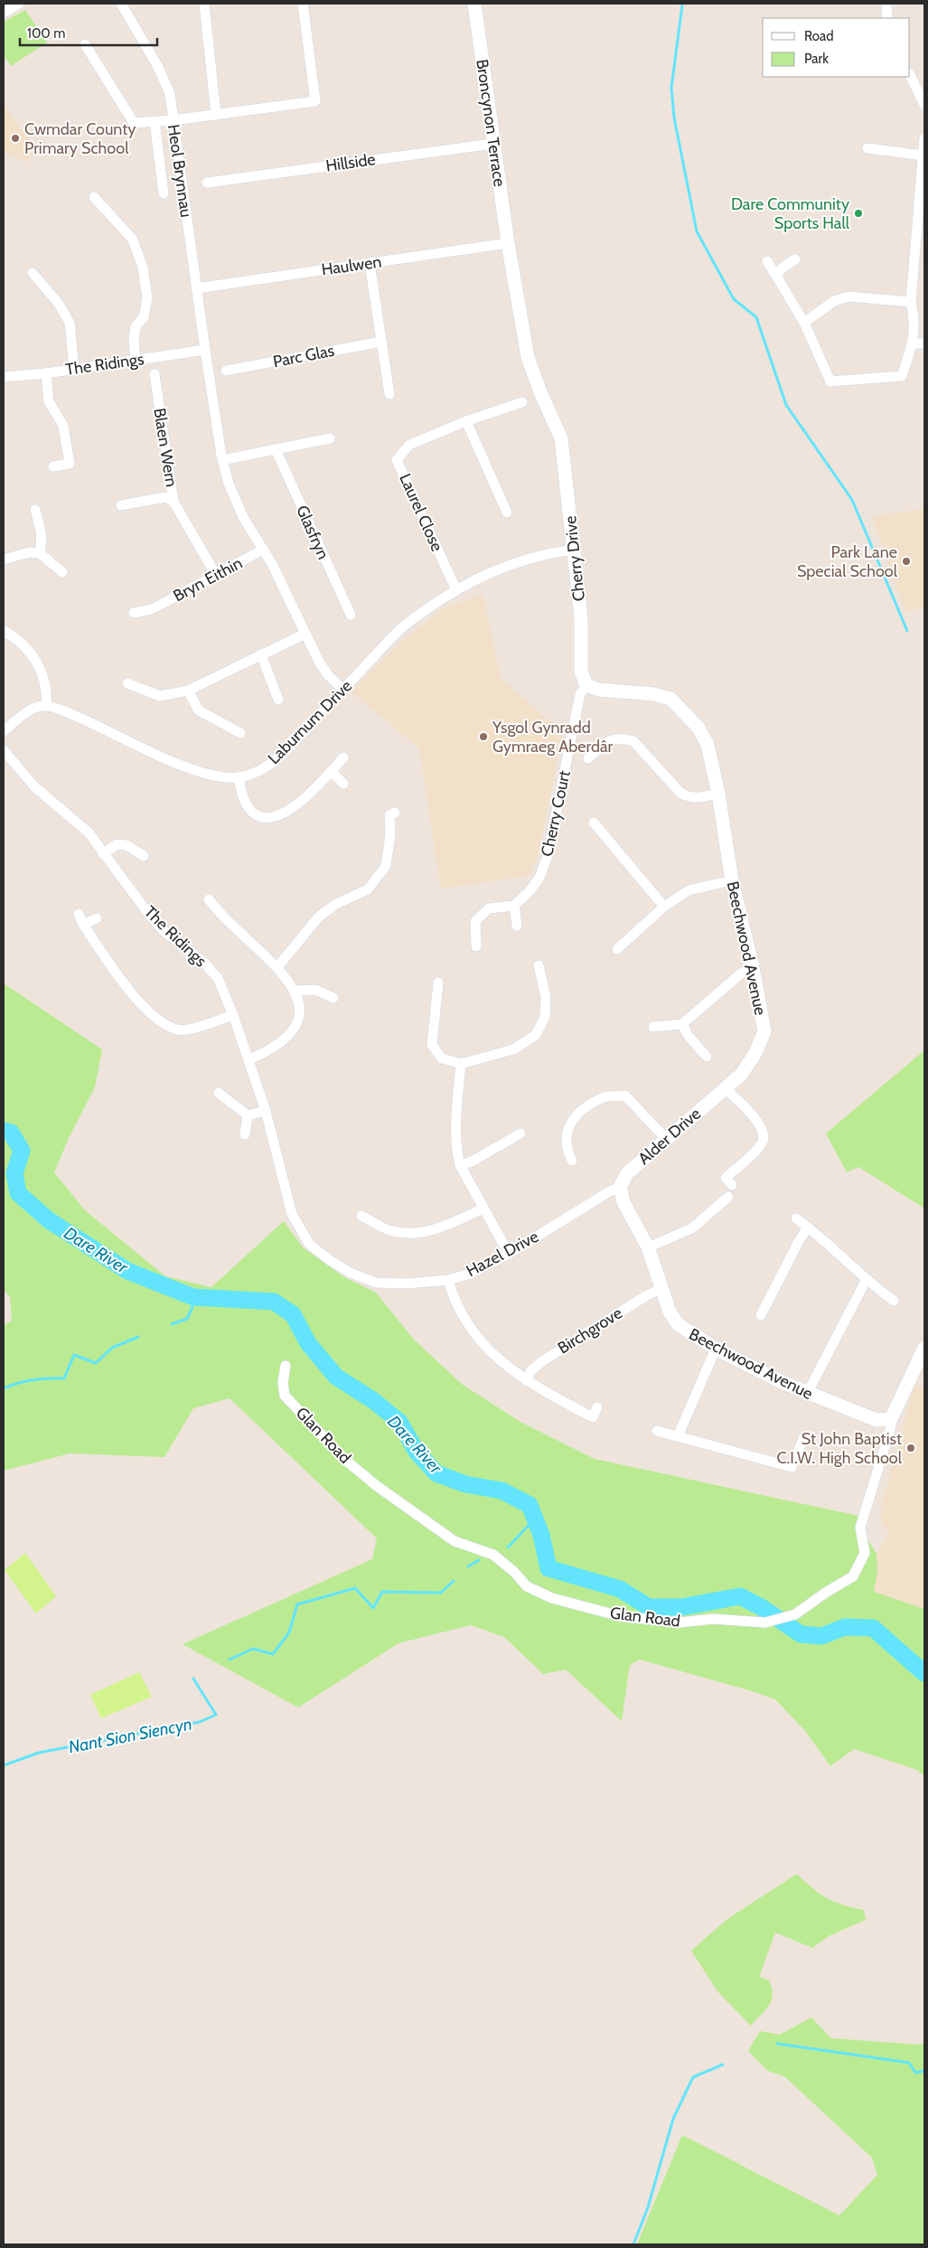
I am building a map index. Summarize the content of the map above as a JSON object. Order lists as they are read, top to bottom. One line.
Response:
{"streets":{"street":["Broncynon Terrace","Hillside","Heol Brynnau","Haulwen","Parc Glas","The Ridings","Blaen Wern","Laurel Close","Glasfryn","Cherry Drive","Bryn Eithin","Laburnum Drive","Cherry Court","Beechwood Avenue","Alder Drive","Hazel Drive","Birchgrove","Glan Road"]},"crossings":[["Broncynon Terrace","Hillside"],["Broncynon Terrace","Haulwen"],["Broncynon Terrace","Cherry Drive"],["Heol Brynnau","Haulwen"],["Heol Brynnau","The Ridings"],["Heol Brynnau","Bryn Eithin"],["Heol Brynnau","Laburnum Drive"],["Haulwen","Cherry Drive"],["The Ridings","Hazel Drive"],["Blaen Wern","Bryn Eithin"],["Laurel Close","Laburnum Drive"],["Cherry Drive","Laburnum Drive"],["Cherry Drive","Cherry Court"],["Beechwood Avenue","Alder Drive"],["Beechwood Avenue","Hazel Drive"],["Beechwood Avenue","Birchgrove"],["Beechwood Avenue","Glan Road"],["Alder Drive","Hazel Drive"]],"water":["Dare River","Nant Sion Siencyn"],"places":["Cwmdar County Primary School","Dare Community Sports Hall","Park Lane Special School","Ysgol Gynradd Gymraeg Aberdâr","St John Baptist C.I.W. High School"],"legend":["Road","Park"],"scale_bar":"100 m"}
